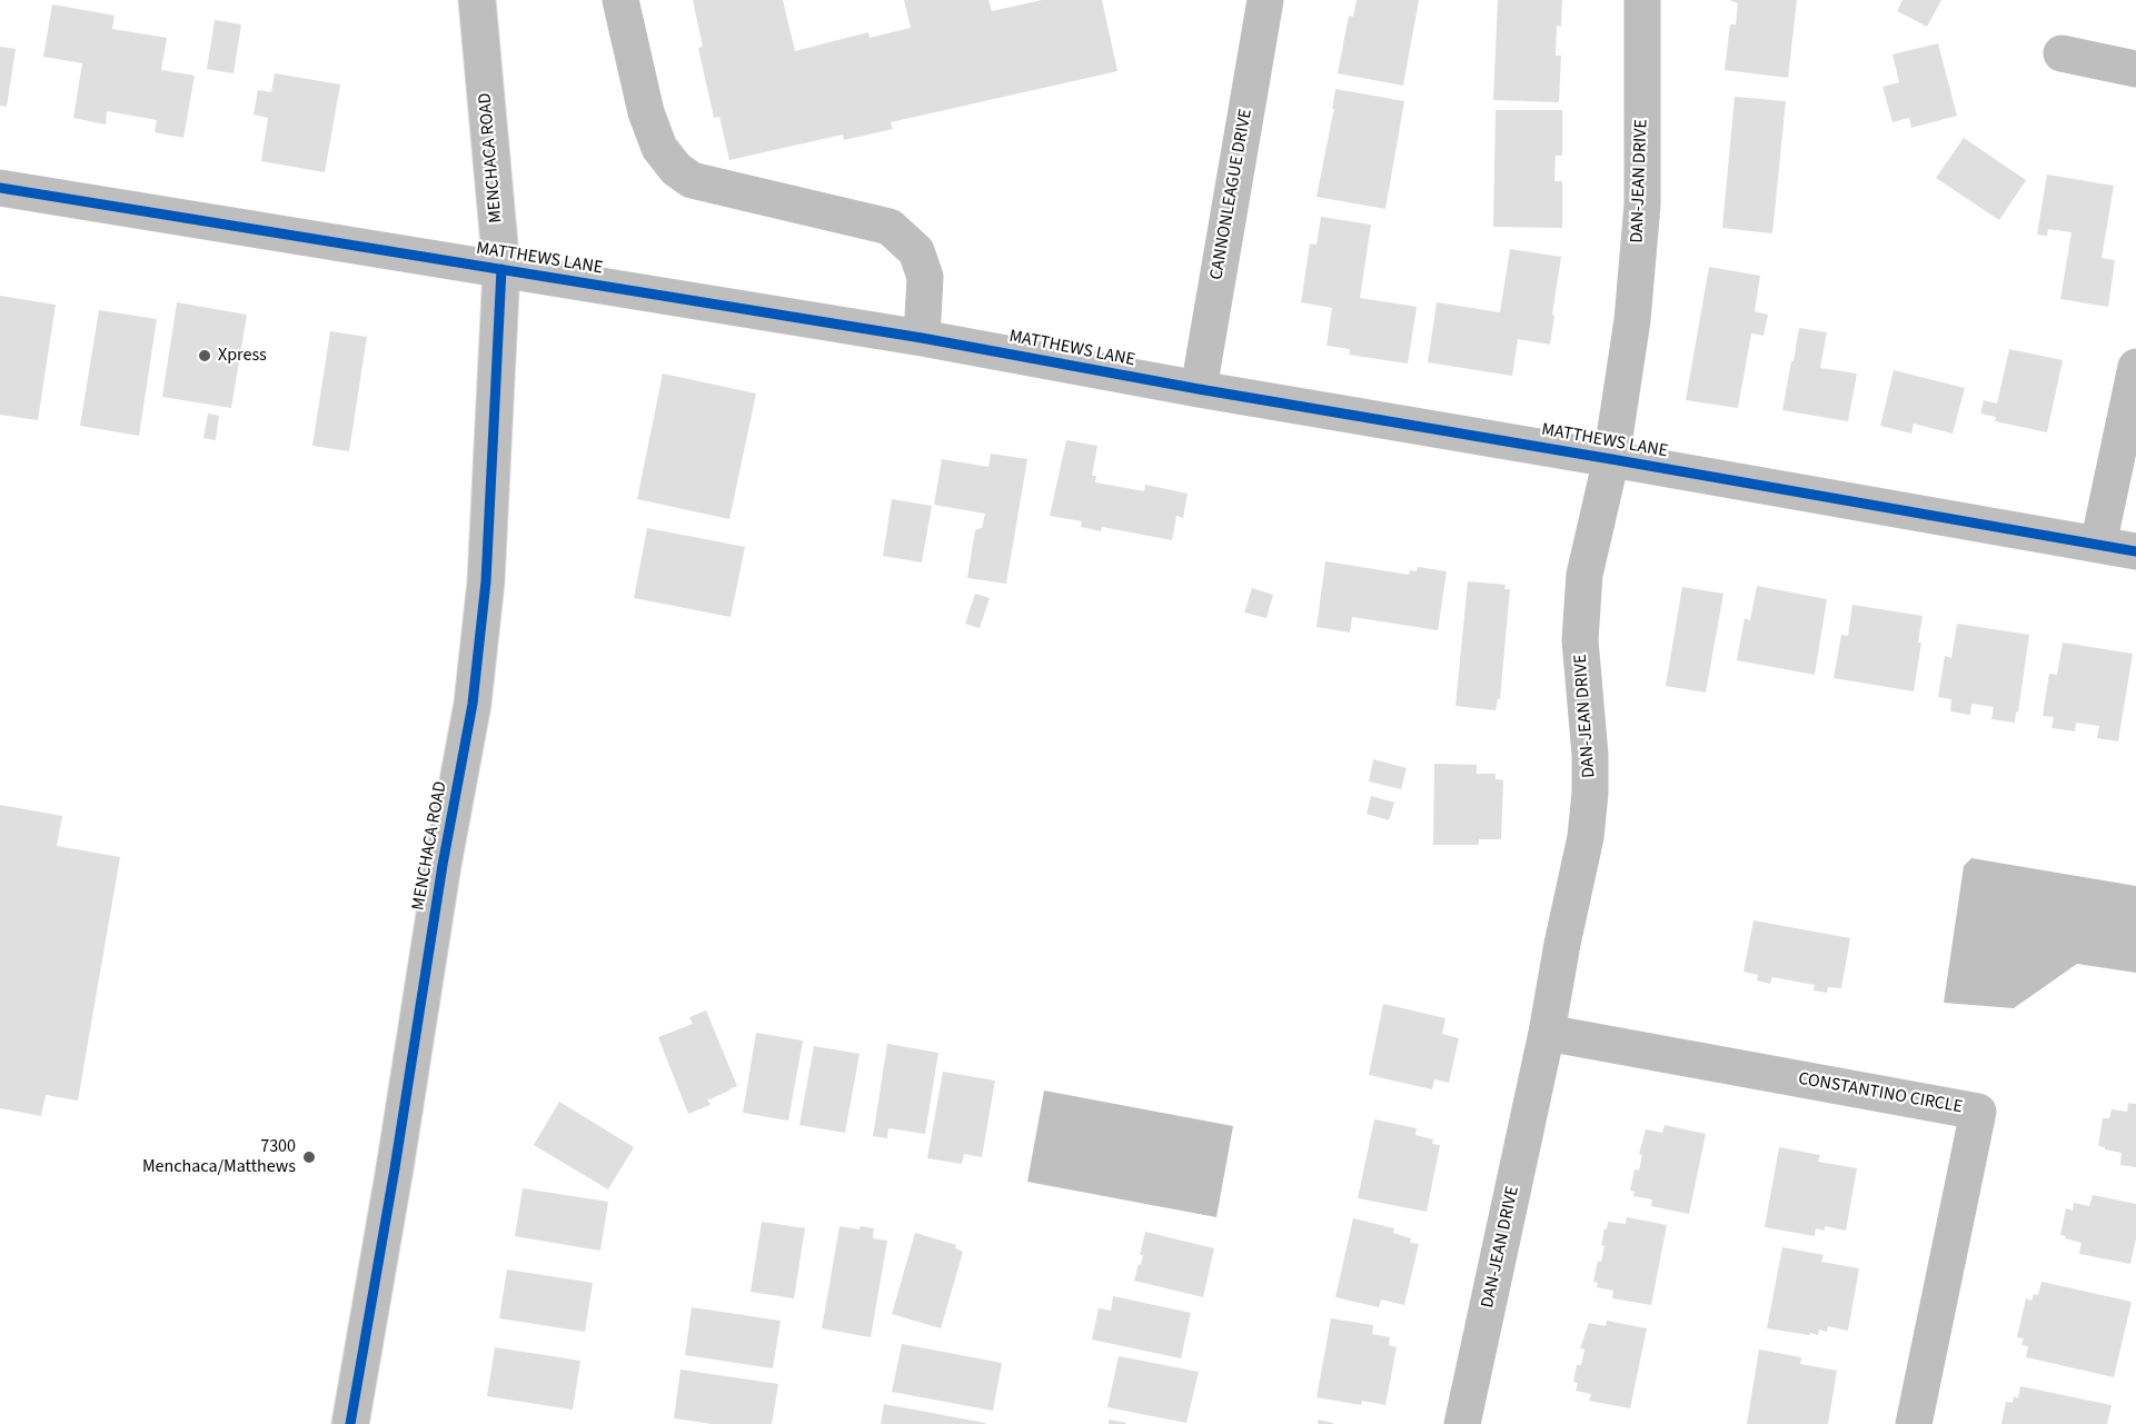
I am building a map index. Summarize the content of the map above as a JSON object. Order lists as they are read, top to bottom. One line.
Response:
{"streets":{"street":["MENCHACA ROAD","DAN-JEAN DRIVE","CANNONLEAGUE DRIVE","MATTHEWS LANE","CONSTANTINO CIRCLE"]},"crossings":[["MENCHACA ROAD","MATTHEWS LANE"],["DAN-JEAN DRIVE","MATTHEWS LANE"],["DAN-JEAN DRIVE","CONSTANTINO CIRCLE"],["CANNONLEAGUE DRIVE","MATTHEWS LANE"]],"places":["Xpress","7300 Menchaca/Matthews"]}
